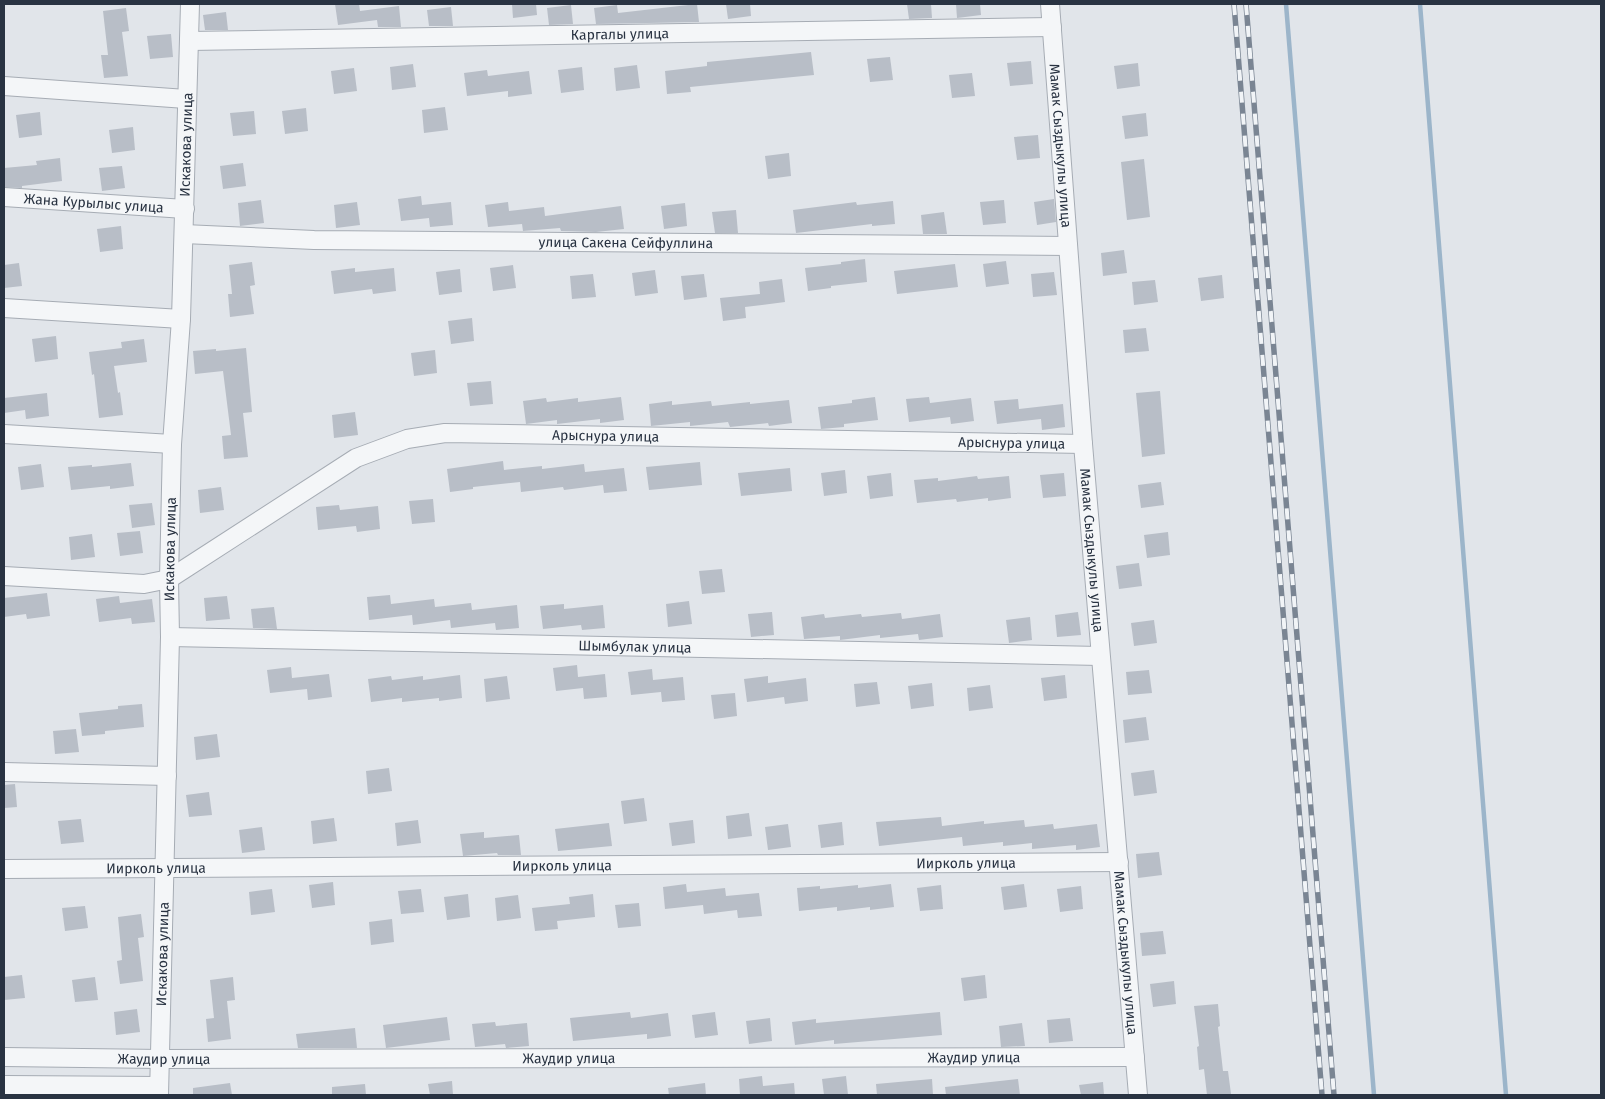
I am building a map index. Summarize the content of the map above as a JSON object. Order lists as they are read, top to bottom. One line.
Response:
{"streets":{"street":["Каргалы улица","Искакова улица","Мамак Сыздыкулы улица","Жана Курылыс улица","улица Сакена Сейфуллина","Арыснура улица","Шымбулак улица","Иирколь улица","Жаудир улица"]},"crossings":[["Каргалы улица","Искакова улица"],["Каргалы улица","Мамак Сыздыкулы улица"],["Искакова улица","Жана Курылыс улица"],["Искакова улица","улица Сакена Сейфуллина"],["Искакова улица","Арыснура улица"],["Искакова улица","Шымбулак улица"],["Искакова улица","Иирколь улица"],["Искакова улица","Жаудир улица"],["Мамак Сыздыкулы улица","улица Сакена Сейфуллина"],["Мамак Сыздыкулы улица","Арыснура улица"],["Мамак Сыздыкулы улица","Шымбулак улица"],["Мамак Сыздыкулы улица","Иирколь улица"],["Мамак Сыздыкулы улица","Жаудир улица"]]}
